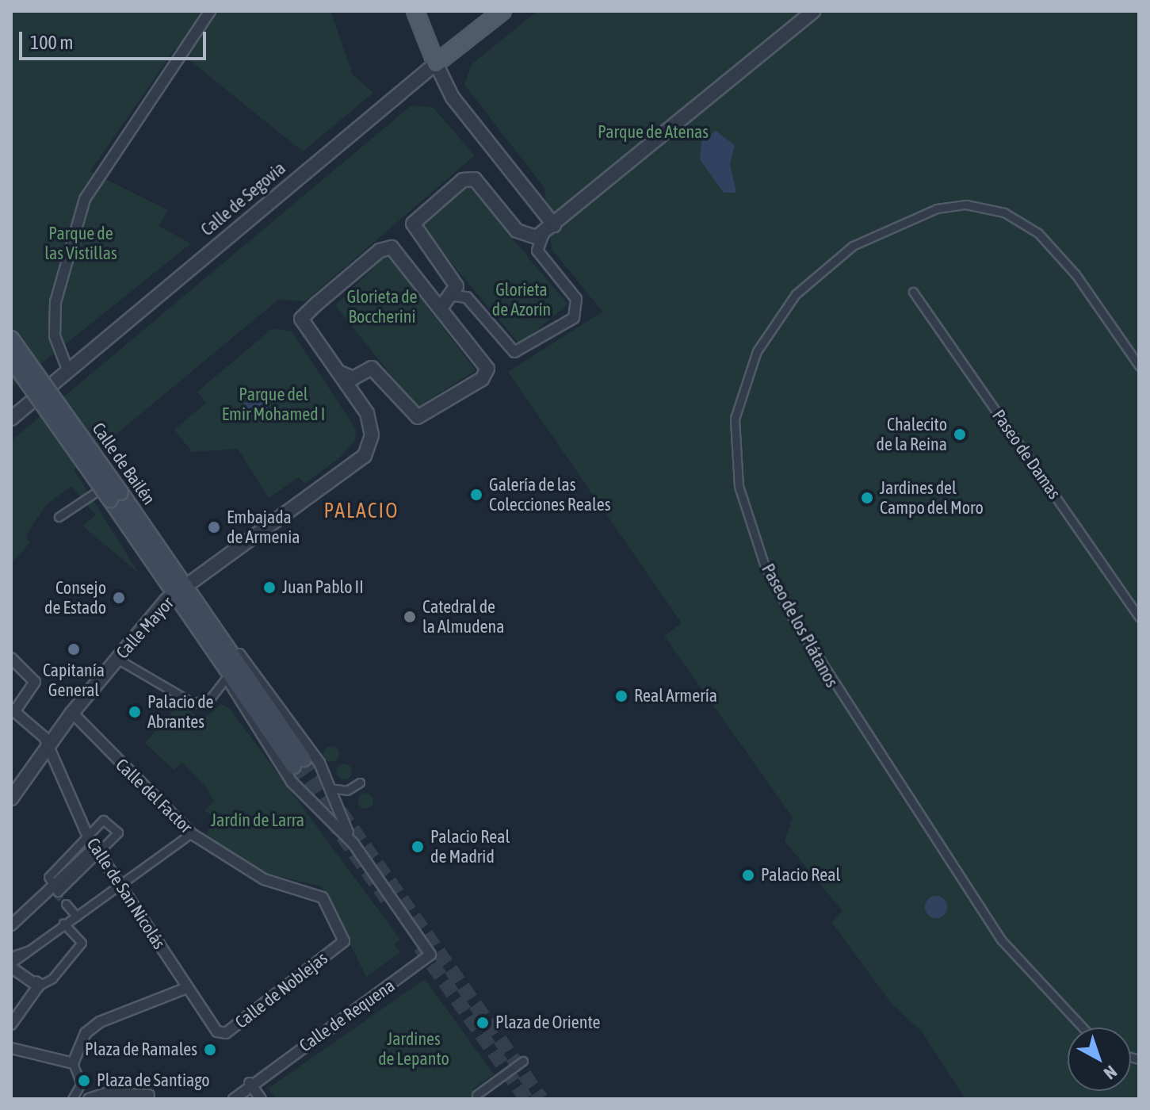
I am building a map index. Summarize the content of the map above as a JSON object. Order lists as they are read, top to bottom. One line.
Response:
{"streets":{"main road":["Calle de Segovia","Calle de Bailén"],"street":["Paseo de Damas","Paseo de los Plátanos","Calle Mayor","Calle del Factor","Calle de San Nicolás","Calle de Noblejas","Calle de Requena"]},"crossings":[["Calle de Bailén","Calle Mayor"],["Calle de Bailén","Calle de Requena"],["Calle Mayor","Calle del Factor"],["Calle Mayor","Calle de San Nicolás"],["Calle del Factor","Calle de Noblejas"],["Calle de San Nicolás","Calle de Noblejas"]],"districts":["PALACIO"],"parks":["Parque de Atenas","Parque de las Vistillas","Glorieta de Azorín","Glorieta de Boccherini","Parque del Emir Mohamed I","Jardín de Larra","Jardines de Lepanto"],"places":["Chalecito de la Reina","Galería de las Colecciones Reales","Jardines del Campo del Moro","Embajada de Armenia","Juan Pablo II","Consejo de Estado","Catedral de la Almudena","Capitanía General","Real Armería","Palacio de Abrantes","Palacio Real de Madrid","Palacio Real","Plaza de Oriente","Plaza de Ramales","Plaza de Santiago"],"scale_bar":"100 m","north":"bottom right"}
